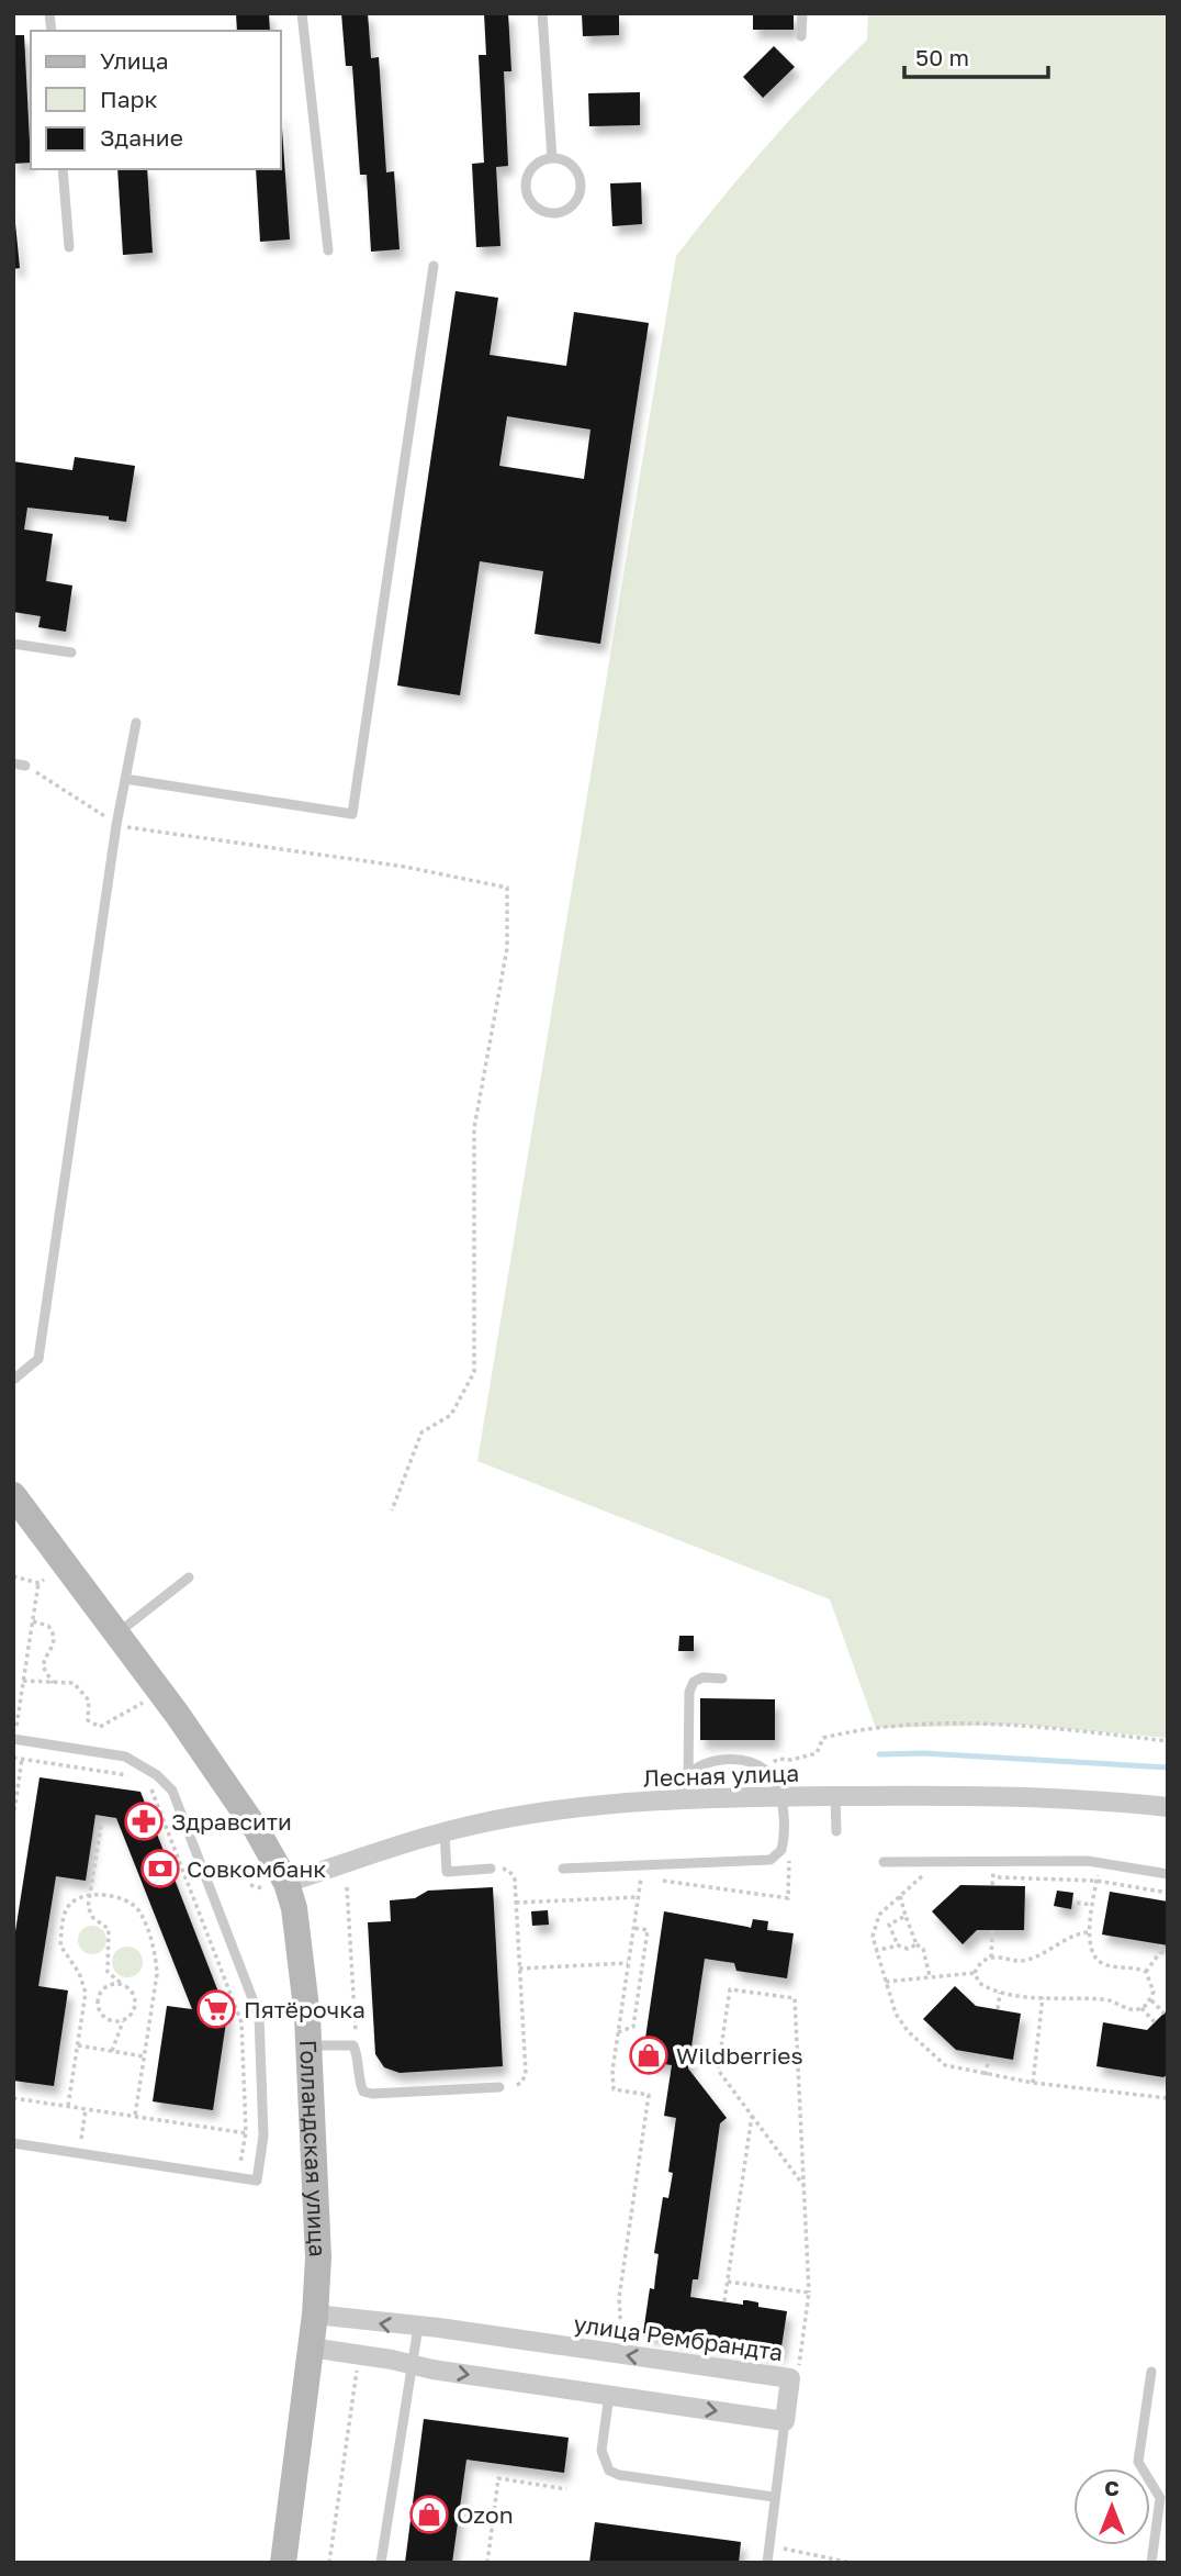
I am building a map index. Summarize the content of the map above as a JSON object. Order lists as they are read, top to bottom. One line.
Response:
{"streets":{"street":["Лесная улица","Голландская улица","улица Рембрандта"]},"crossings":[["Лесная улица","Голландская улица"],["Голландская улица","улица Рембрандта"]],"places":{"pharmacy":["Здравсити"],"bank":["Совкомбанк"],"supermarket":["Пятёрочка"],"shop":["Wildberries","Ozon"]},"legend":["Улица","Парк","Здание"],"scale_bar":"50 m","north":"top"}
